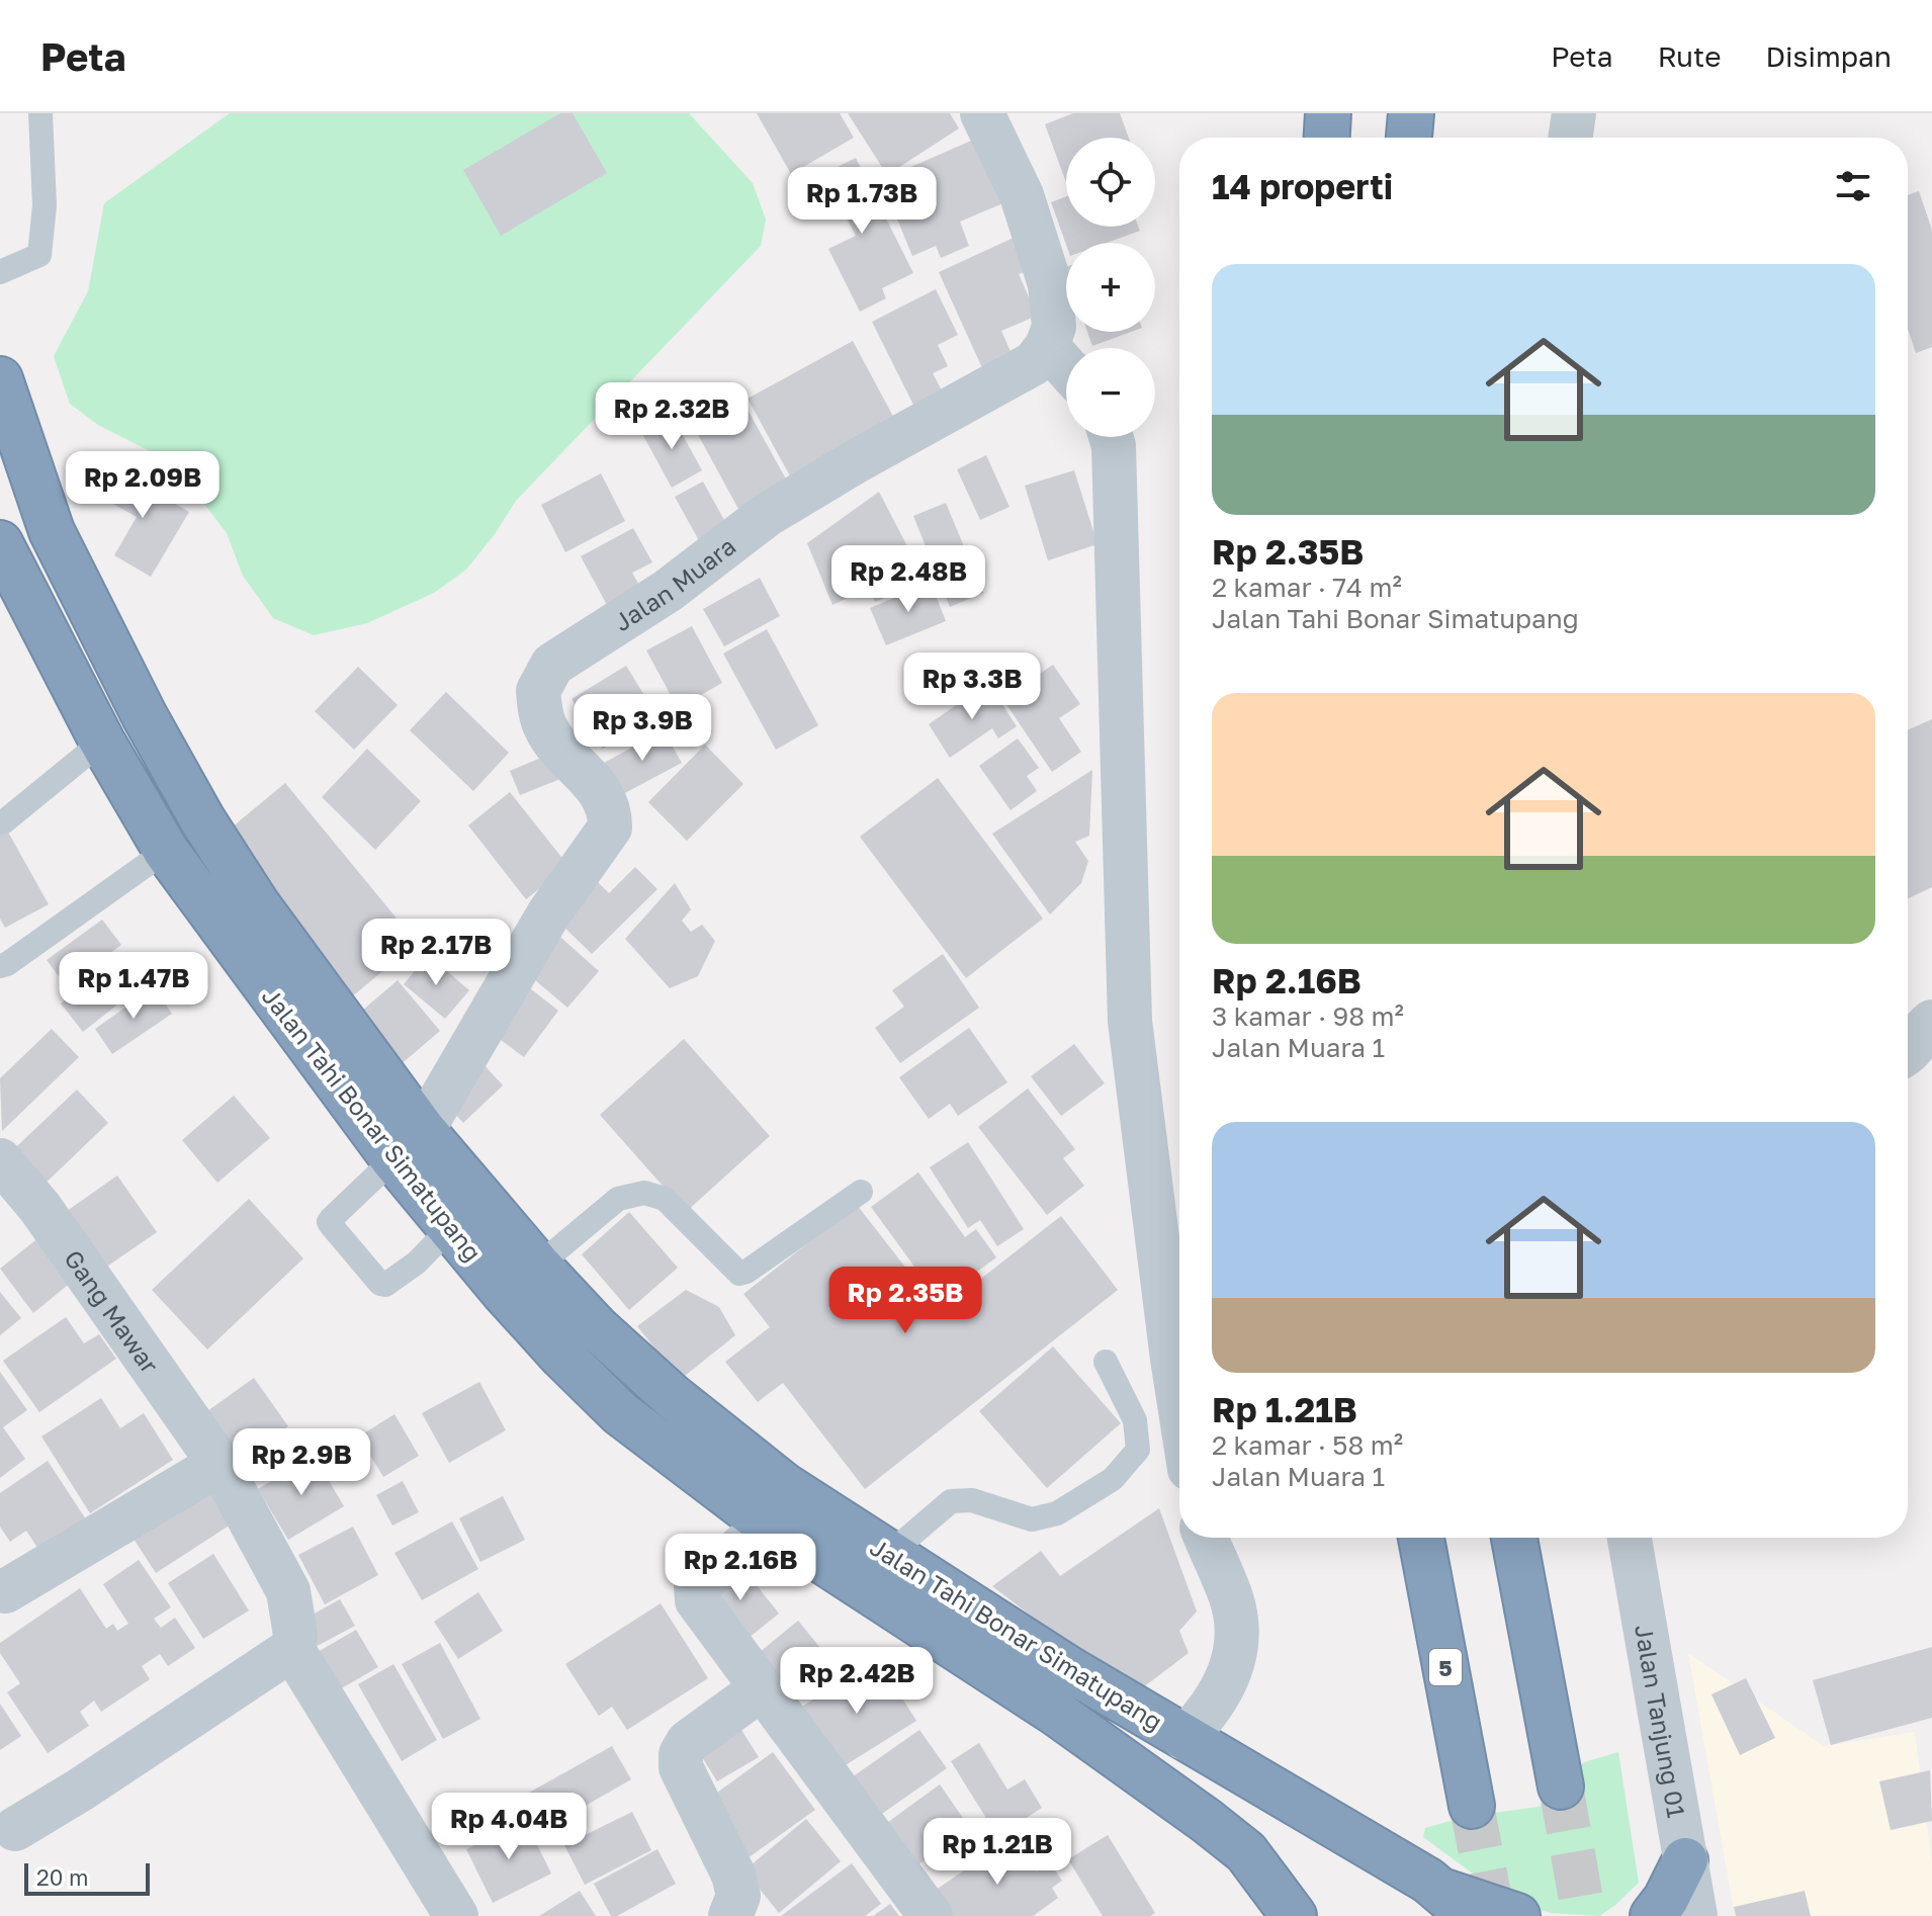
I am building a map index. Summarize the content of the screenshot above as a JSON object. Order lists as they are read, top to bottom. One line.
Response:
{"streets":{"highway":["Jalan Tahi Bonar Simatupang","5"],"street":["Jalan Muara","Gang Mawar","Jalan Tanjung 01"]},"crossings":[["Jalan Muara","Jalan Tahi Bonar Simatupang"]],"scale_bar":"20 m","page":{"header":"Peta","nav":["Peta","Rute","Disimpan"],"map_buttons":["+","−"],"heading":"14 properti","price":["Rp 1.73B","Rp 2.32B","Rp 2.09B","Rp 2.48B","Rp 3.3B","Rp 3.9B","Rp 2.17B","Rp 1.47B","Rp 2.35B","Rp 2.9B","Rp 2.16B","Rp 2.42B","Rp 4.04B","Rp 1.21B"],"list":[{"name":"Rp 2.35B","note":"2 kamar · 74 m² · Jalan Tahi Bonar Simatupang"},{"name":"Rp 2.16B","note":"3 kamar · 98 m² · Jalan Muara 1"},{"name":"Rp 1.21B","note":"2 kamar · 58 m² · Jalan Muara 1"}],"scale":"20 m"}}
